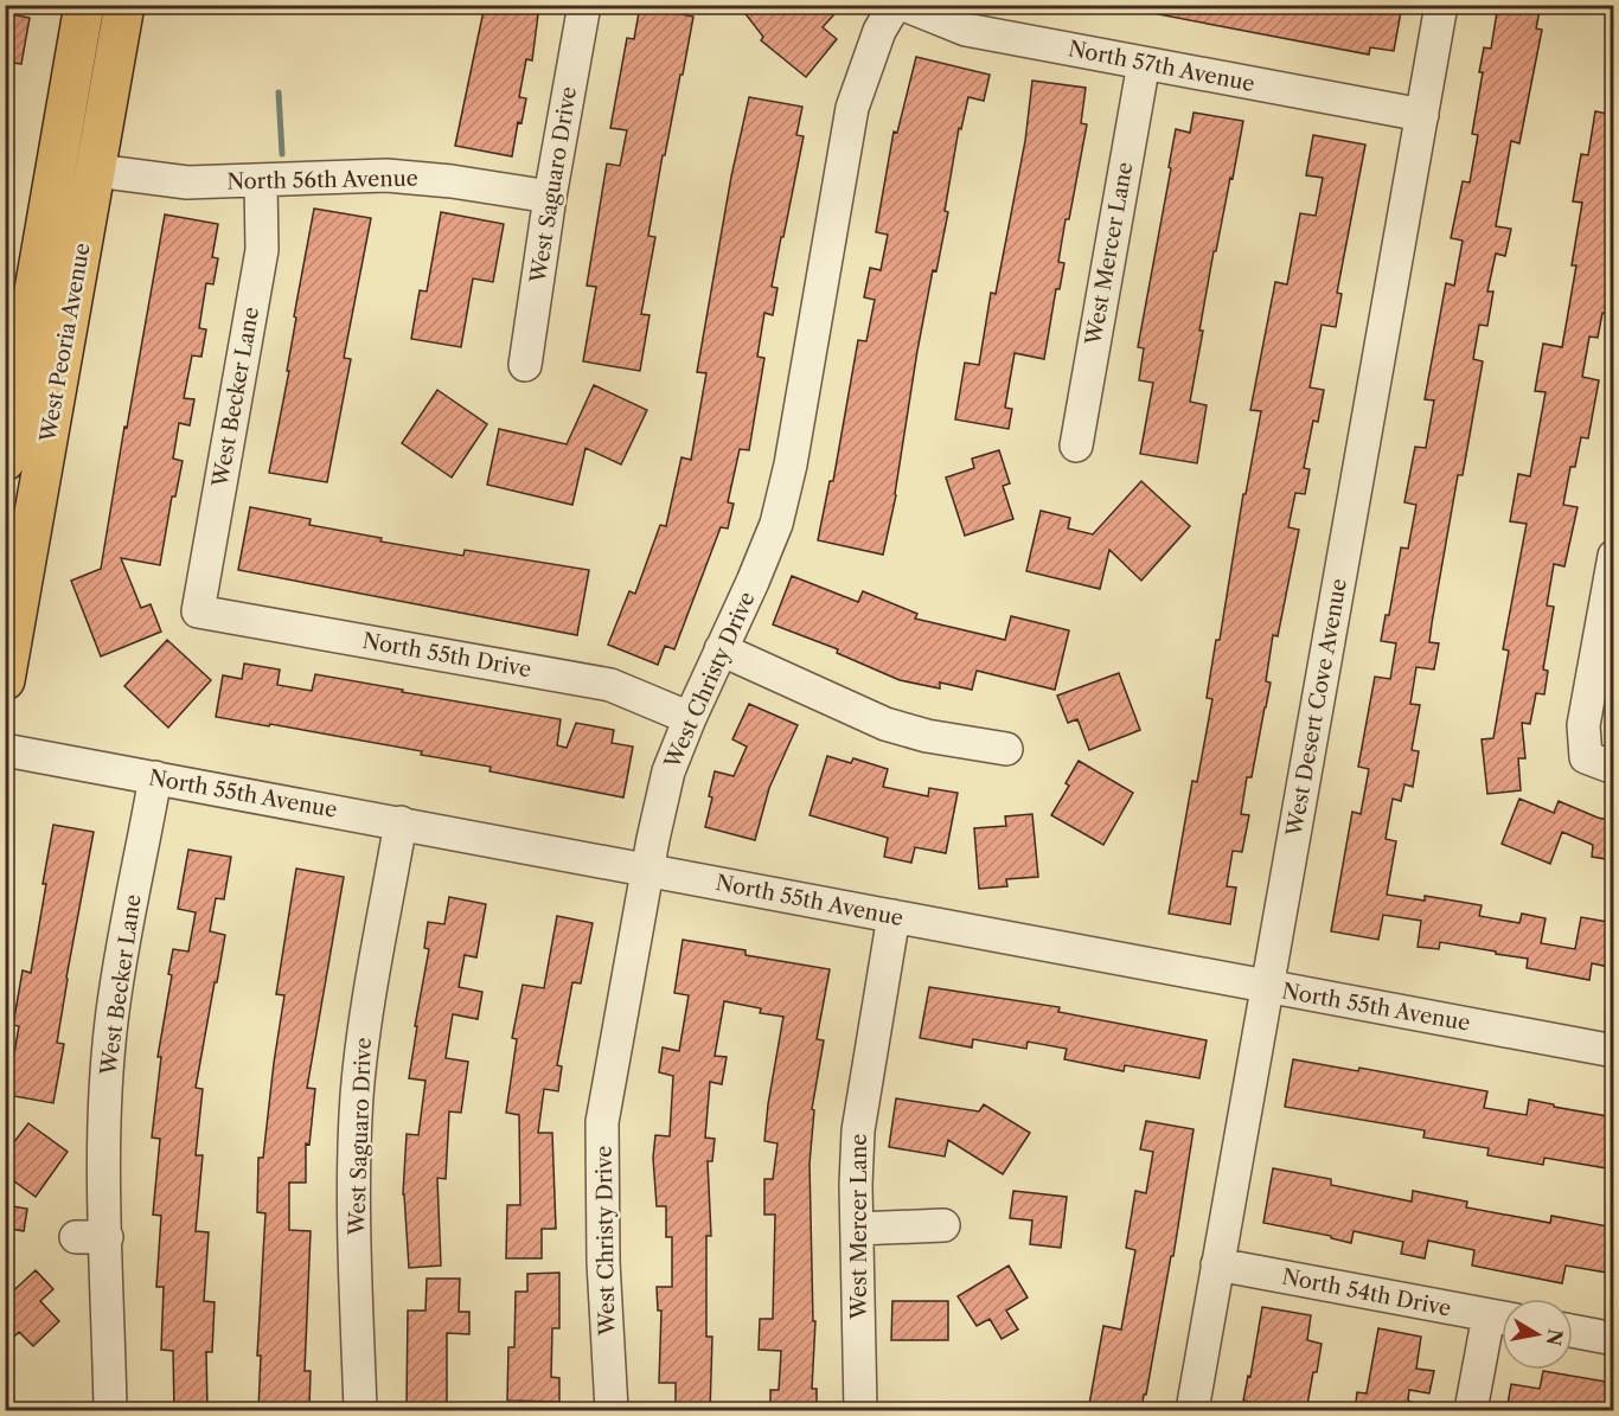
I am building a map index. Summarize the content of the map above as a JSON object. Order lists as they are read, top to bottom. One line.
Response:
{"streets":{"main road":["West Peoria Avenue"],"street":["North 57th Avenue","North 56th Avenue","West Saguaro Drive","West Mercer Lane","West Becker Lane","North 55th Drive","West Christy Drive","West Desert Cove Avenue","North 55th Avenue","North 54th Drive"]},"crossings":[["North 57th Avenue","West Mercer Lane"],["North 57th Avenue","West Desert Cove Avenue"],["North 56th Avenue","West Saguaro Drive"],["North 56th Avenue","West Peoria Avenue"],["North 56th Avenue","West Becker Lane"],["West Saguaro Drive","North 55th Avenue"],["West Mercer Lane","North 55th Avenue"],["West Becker Lane","North 55th Drive"],["West Becker Lane","North 55th Avenue"],["North 55th Drive","West Christy Drive"],["West Christy Drive","North 55th Avenue"],["West Desert Cove Avenue","North 55th Avenue"],["West Desert Cove Avenue","North 54th Drive"]],"north":"right"}
